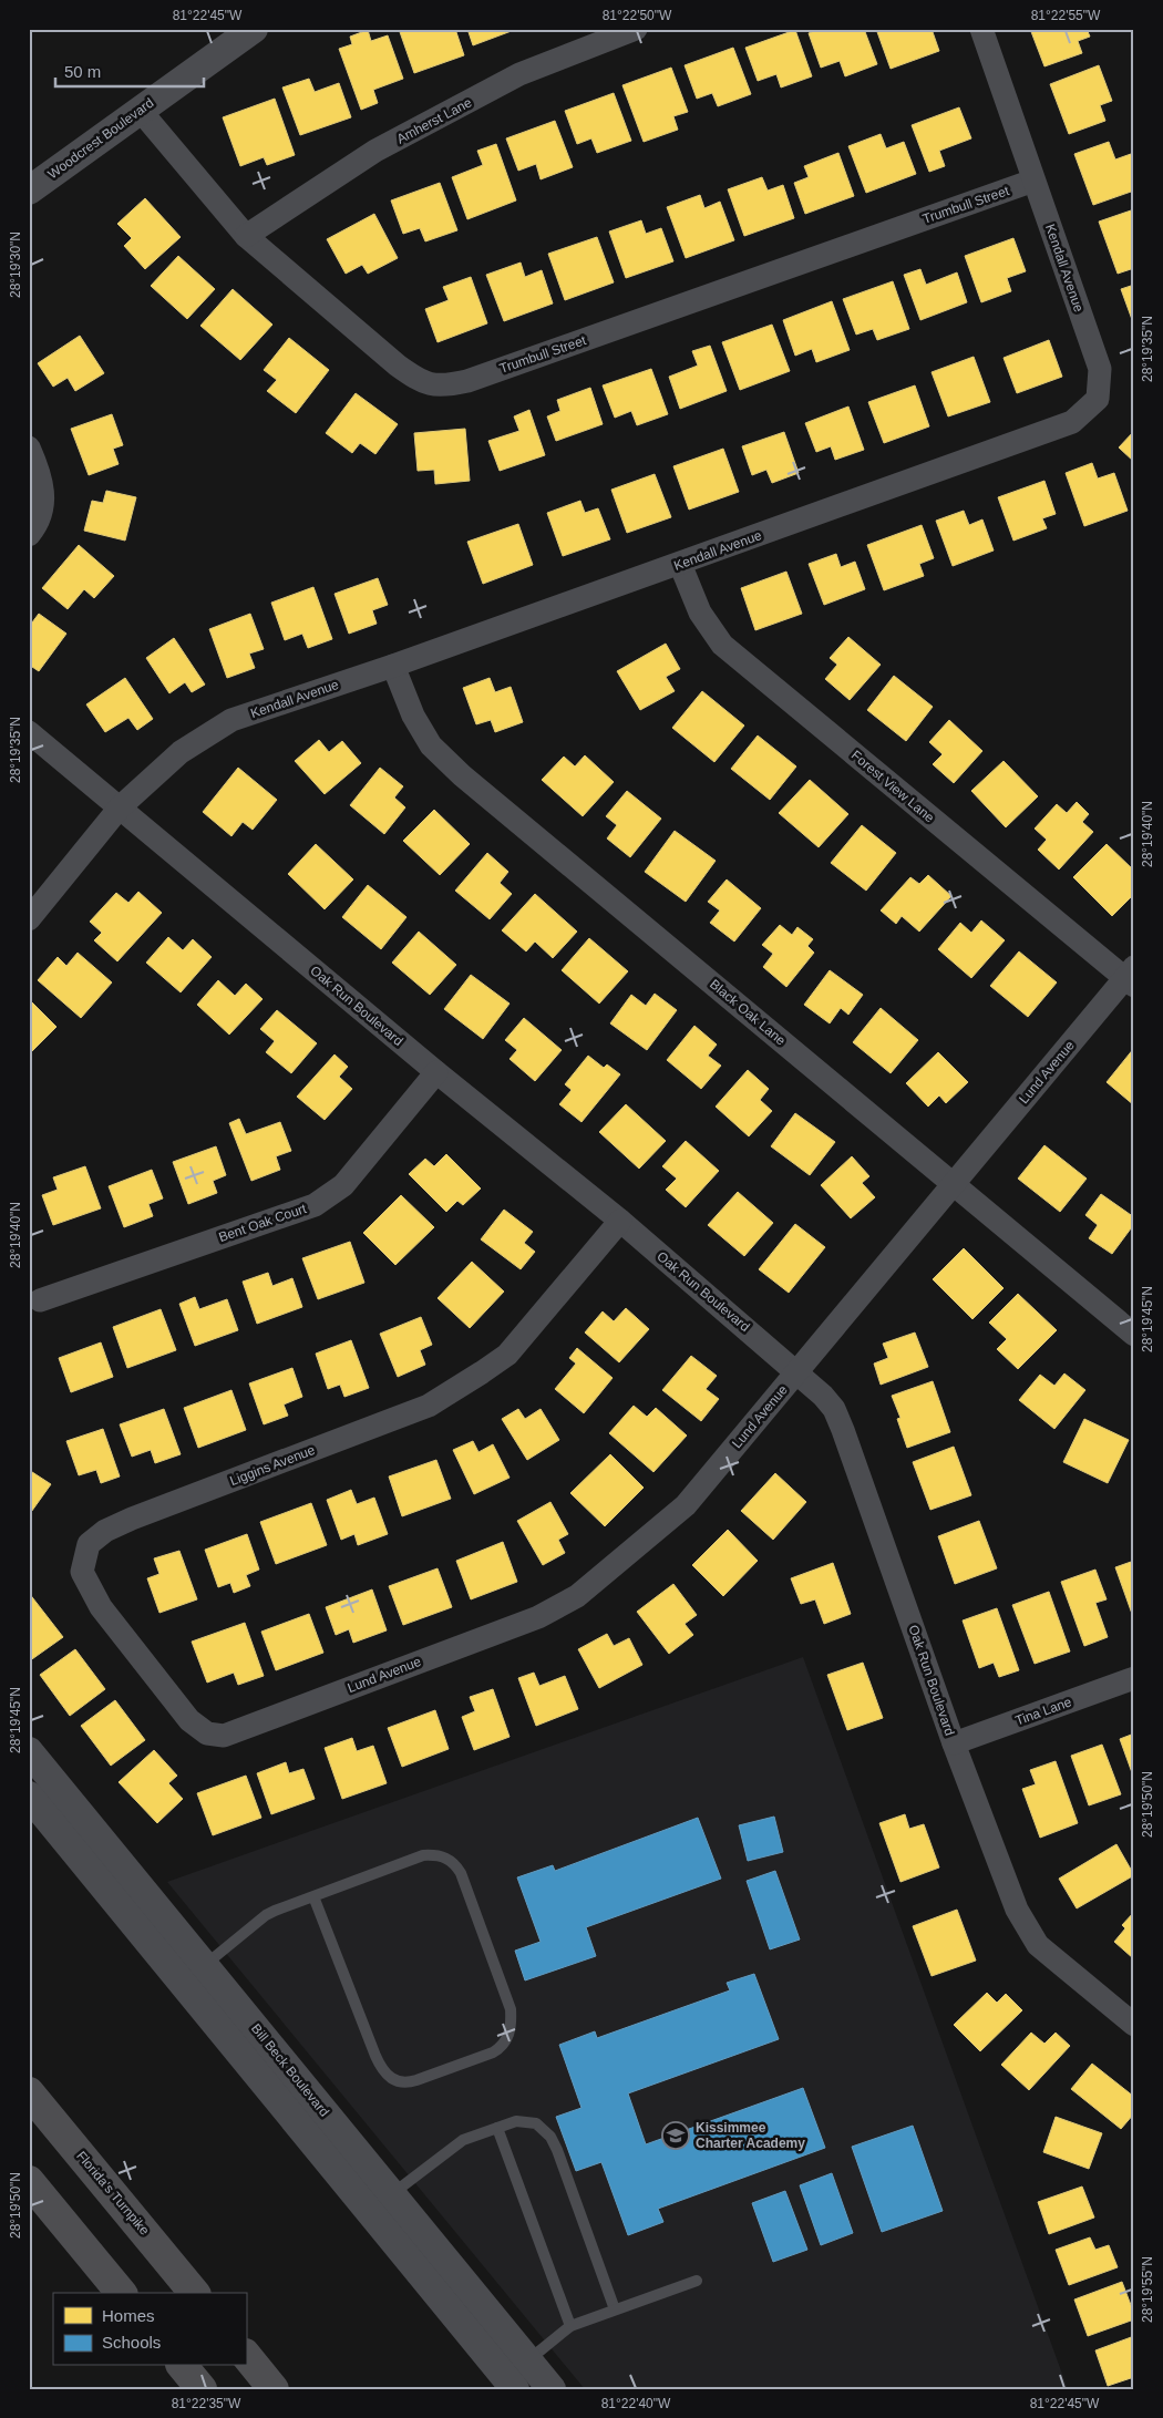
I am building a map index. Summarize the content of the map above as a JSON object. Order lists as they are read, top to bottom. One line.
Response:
{"streets":{"highway":["Florida's Turnpike"],"street":["Amherst Lane","Woodcrest Boulevard","Trumbull Street","Kendall Avenue","Forest View Lane","Oak Run Boulevard","Black Oak Lane","Lund Avenue","Bent Oak Court","Liggins Avenue","Tina Lane","Bill Beck Boulevard"]},"crossings":[["Amherst Lane","Trumbull Street"],["Woodcrest Boulevard","Trumbull Street"],["Trumbull Street","Kendall Avenue"],["Kendall Avenue","Forest View Lane"],["Kendall Avenue","Oak Run Boulevard"],["Kendall Avenue","Black Oak Lane"],["Forest View Lane","Lund Avenue"],["Oak Run Boulevard","Lund Avenue"],["Oak Run Boulevard","Bent Oak Court"],["Oak Run Boulevard","Liggins Avenue"],["Oak Run Boulevard","Tina Lane"],["Black Oak Lane","Lund Avenue"],["Lund Avenue","Liggins Avenue"]],"places":{"school or university":["Kissimmee Charter Academy"]},"legend":["Homes","Schools"],"scale_bar":"50 m","coordinates":["81°22'45\"W","81°22'50\"W","81°22'55\"W","28°19'30\"N","28°19'35\"N","28°19'40\"N","28°19'45\"N","28°19'50\"N","28°19'55\"N","81°22'35\"W","81°22'40\"W"]}
